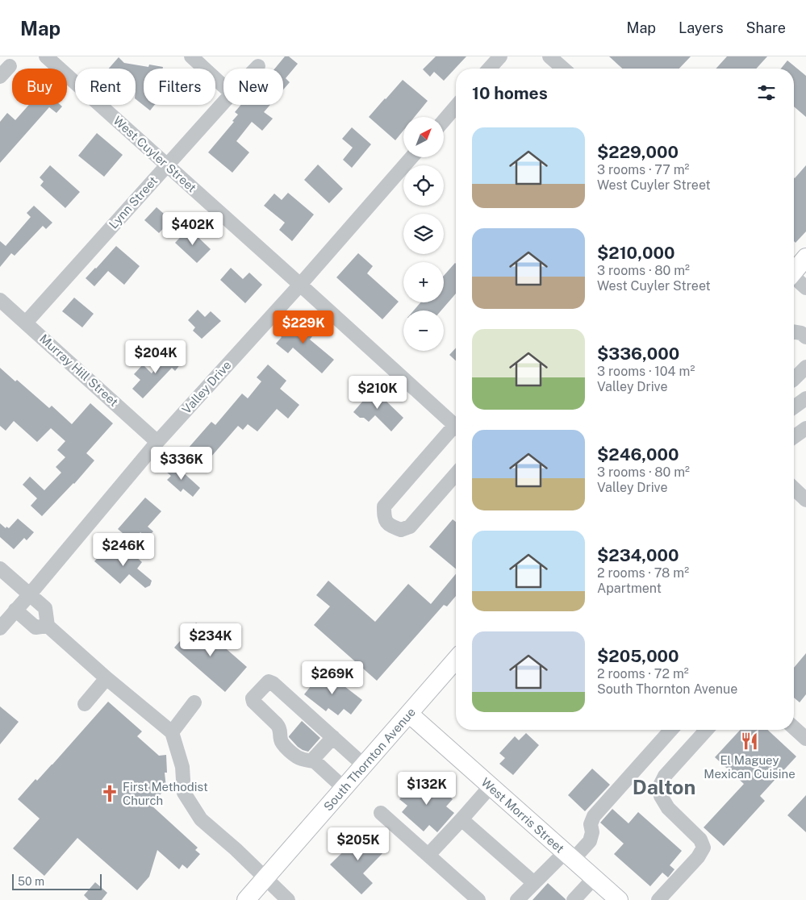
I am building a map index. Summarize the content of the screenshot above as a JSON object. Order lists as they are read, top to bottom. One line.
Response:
{"streets":{"main road":["South Thornton Avenue","West Morris Street"],"street":["West Cuyler Street","Lynn Street","Murray Hill Street","Valley Drive"]},"crossings":[["West Cuyler Street","Lynn Street"],["West Cuyler Street","Valley Drive"],["Lynn Street","Murray Hill Street"],["Murray Hill Street","Valley Drive"],["South Thornton Avenue","West Morris Street"]],"districts":["Dalton"],"places":{"restaurant":["El Maguey Mexican Cuisine"],"church":["First Methodist Church"]},"scale_bar":"50 m","north":"top right","page":{"header":"Map","nav":["Map","Layers","Share"],"chip":["Buy","Rent","Filters","New"],"heading":"10 homes","map_buttons":["+","−"],"list":[{"name":"$229,000","note":"3 rooms · 77 m² · West Cuyler Street"},{"name":"$210,000","note":"3 rooms · 80 m² · West Cuyler Street"},{"name":"$336,000","note":"3 rooms · 104 m² · Valley Drive"},{"name":"$246,000","note":"3 rooms · 80 m² · Valley Drive"},{"name":"$234,000","note":"2 rooms · 78 m² · Apartment"},{"name":"$205,000","note":"2 rooms · 72 m² · South Thornton Avenue"}],"price":["$402K","$229K","$204K","$210K","$336K","$246K","$234K","$269K","$132K","$205K"],"scale":"50 m"}}
